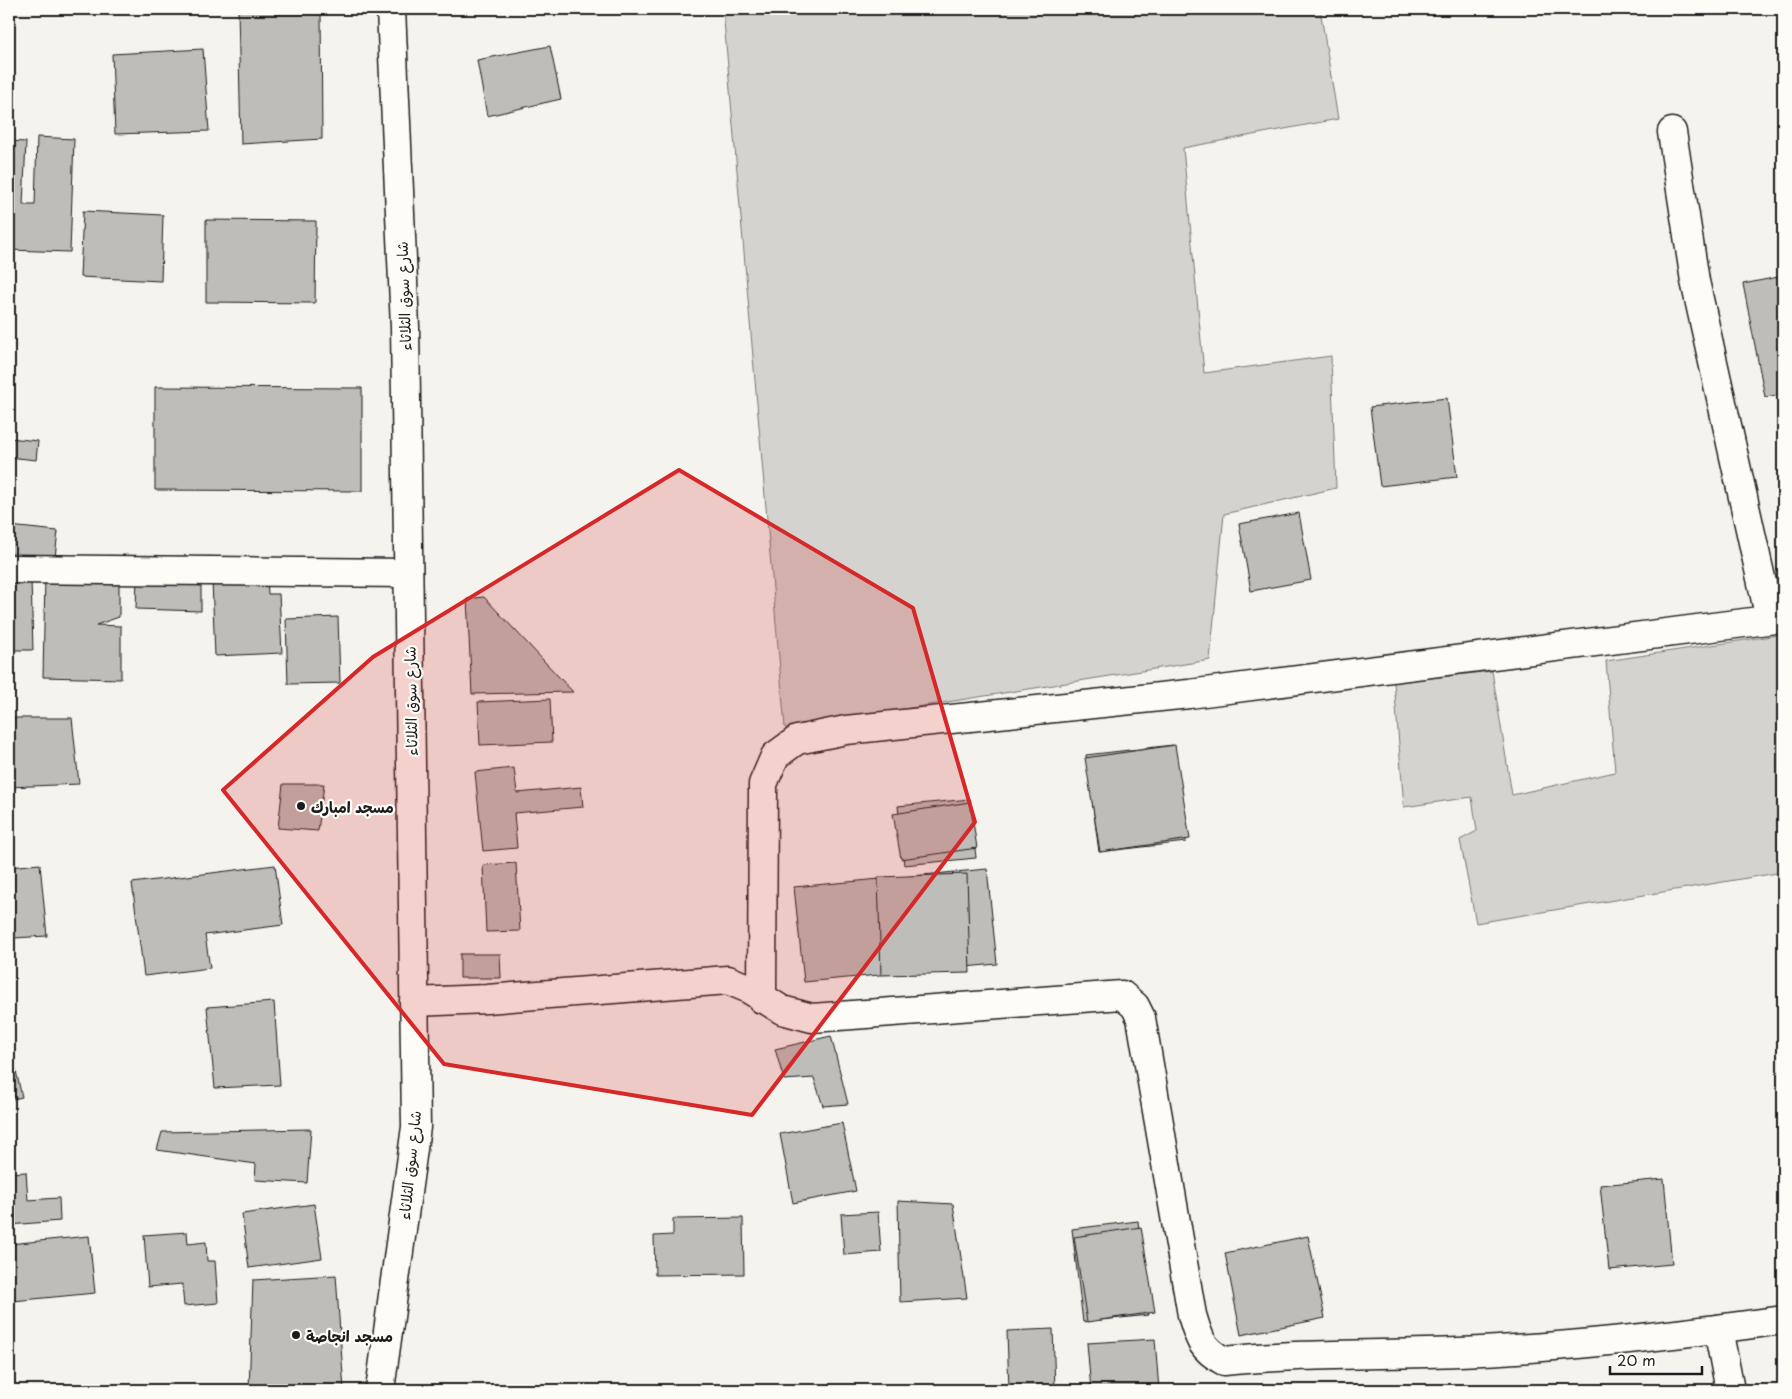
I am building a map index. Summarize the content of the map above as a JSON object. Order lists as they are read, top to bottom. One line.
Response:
{"streets":{"street":["شارع سوق الثلاثاء"]},"places":["مسجد امبارك","مسجد انجاصة"],"scale_bar":"20 m"}
